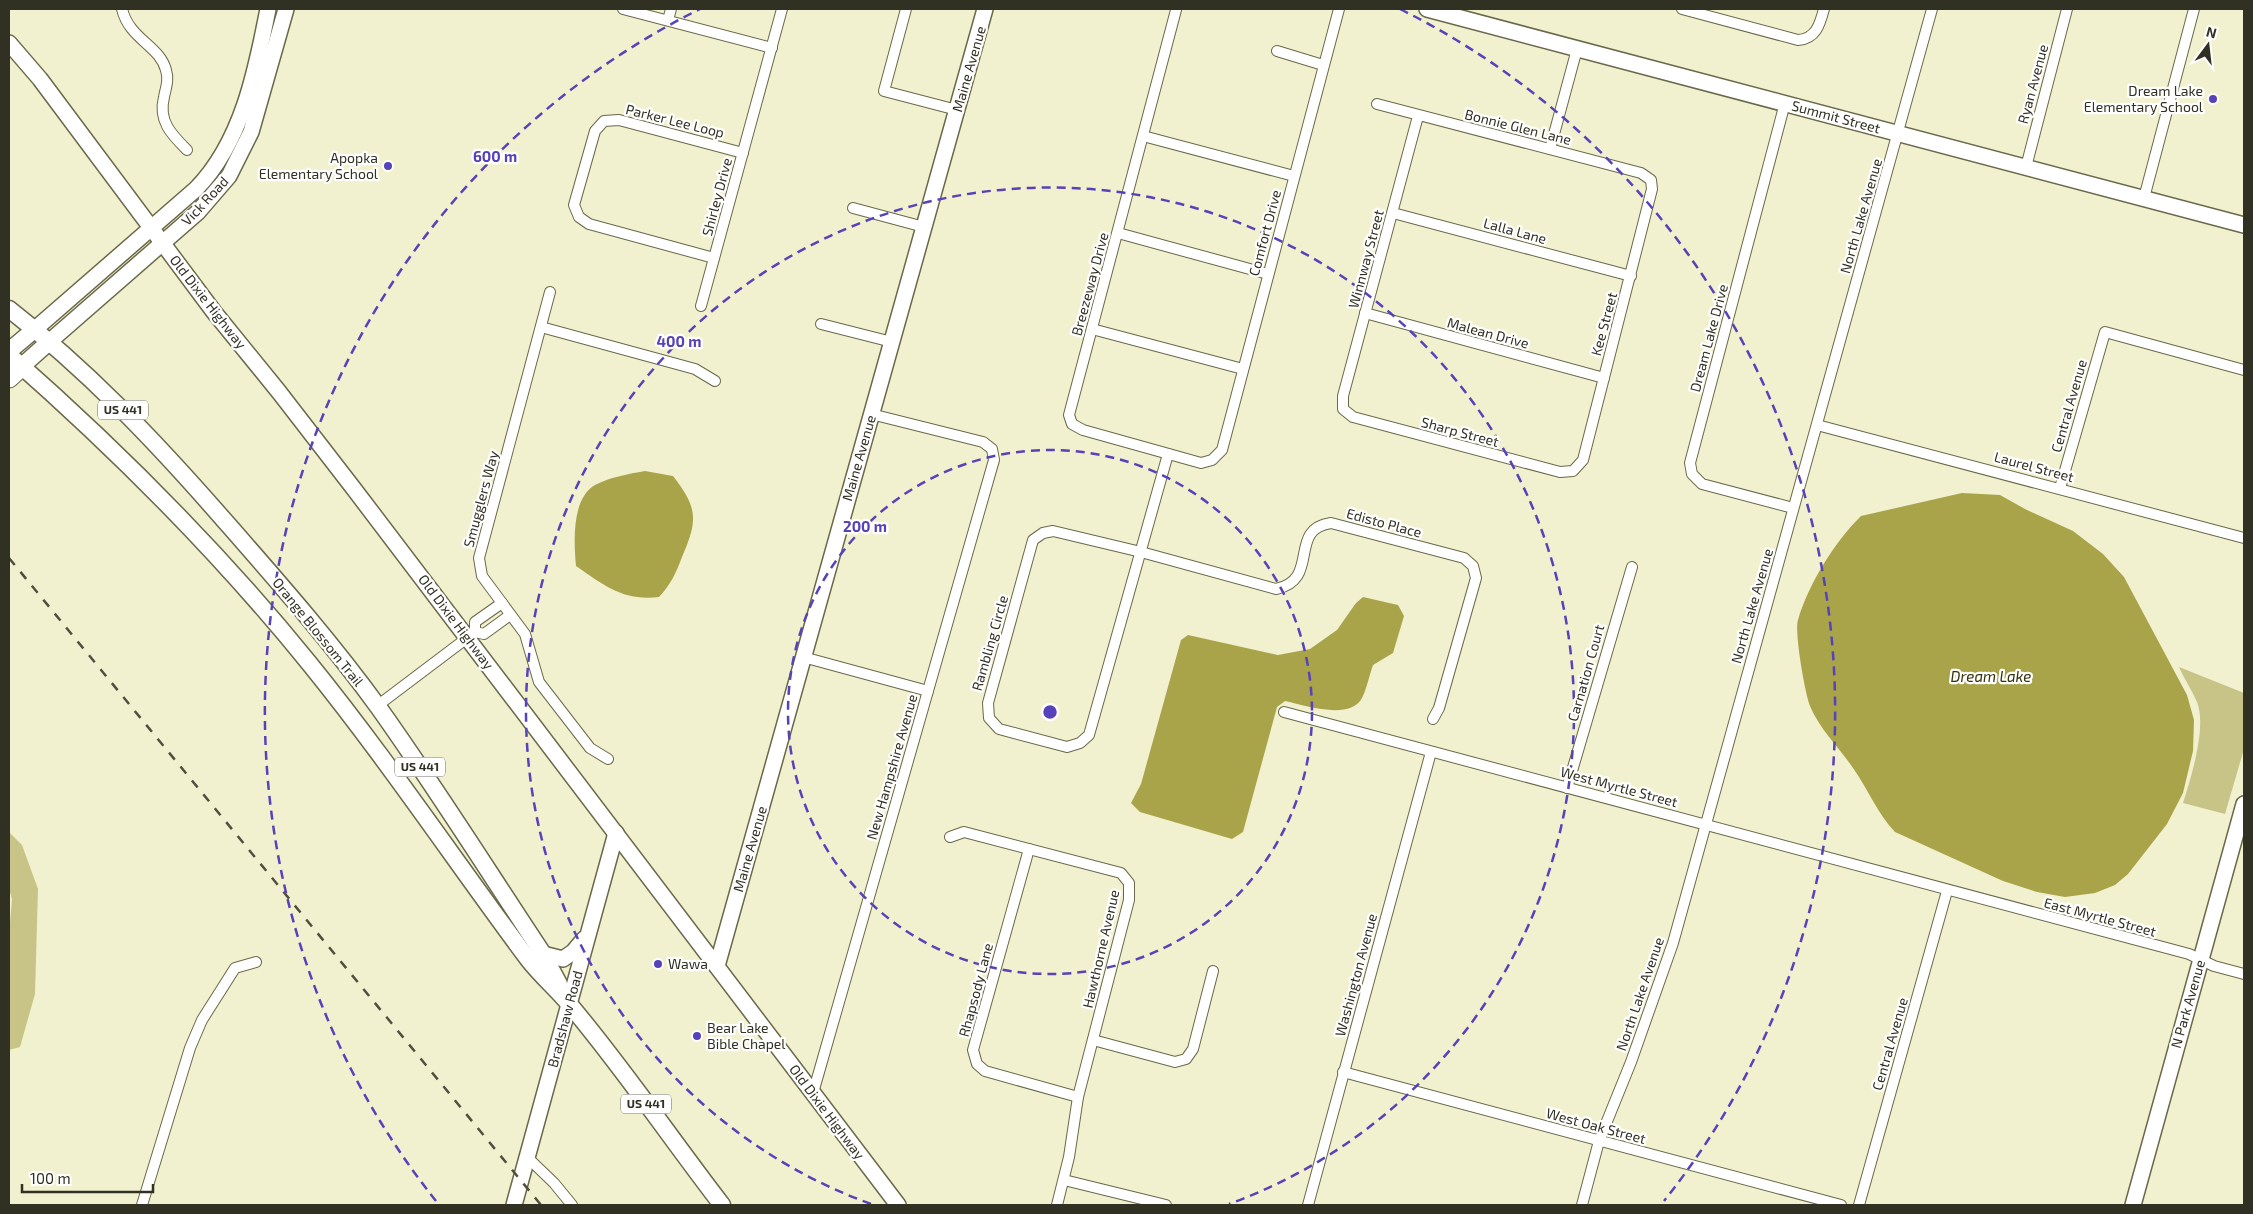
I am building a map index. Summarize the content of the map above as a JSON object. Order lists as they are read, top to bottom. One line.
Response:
{"streets":{"main road":["US 441","Orange Blossom Trail"],"street":["Maine Avenue","Ryan Avenue","Summit Street","Parker Lee Loop","Bonnie Glen Lane","Shirley Drive","Vick Road","North Lake Avenue","Lalla Lane","Comfort Drive","Winnway Street","Breezeway Drive","Old Dixie Highway","Kee Street","Malean Drive","Dream Lake Drive","Central Avenue","Sharp Street","Laurel Street","Smugglers Way","Edisto Place","Rambling Circle","Carnation Court","New Hampshire Avenue","West Myrtle Street","East Myrtle Street","Hawthorne Avenue","Washington Avenue","Rhapsody Lane","N Park Avenue","Bradshaw Road","West Oak Street"]},"crossings":[["Maine Avenue","Old Dixie Highway"],["Maine Avenue","New Hampshire Avenue"],["Ryan Avenue","Summit Street"],["Summit Street","North Lake Avenue"],["Summit Street","Dream Lake Drive"],["Parker Lee Loop","Shirley Drive"],["Bonnie Glen Lane","Winnway Street"],["Bonnie Glen Lane","Kee Street"],["Vick Road","Old Dixie Highway"],["Vick Road","Orange Blossom Trail"],["North Lake Avenue","Dream Lake Drive"],["North Lake Avenue","Laurel Street"],["North Lake Avenue","West Myrtle Street"],["North Lake Avenue","West Oak Street"],["Lalla Lane","Winnway Street"],["Lalla Lane","Kee Street"],["Comfort Drive","Breezeway Drive"],["Winnway Street","Malean Drive"],["Winnway Street","Sharp Street"],["Breezeway Drive","Rambling Circle"],["Old Dixie Highway","New Hampshire Avenue"],["Old Dixie Highway","Bradshaw Road"],["Kee Street","Malean Drive"],["Kee Street","Sharp Street"],["Central Avenue","Laurel Street"],["Central Avenue","West Myrtle Street"],["Central Avenue","East Myrtle Street"],["Edisto Place","Rambling Circle"],["Orange Blossom Trail","Bradshaw Road"],["Carnation Court","West Myrtle Street"],["West Myrtle Street","East Myrtle Street"],["West Myrtle Street","Washington Avenue"],["East Myrtle Street","N Park Avenue"],["Hawthorne Avenue","Rhapsody Lane"],["Washington Avenue","West Oak Street"]],"water":["Dream Lake"],"places":["Dream Lake Elementary School","Apopka Elementary School","Wawa","Bear Lake Bible Chapel"],"scale_bar":"100 m","north":"top","rings":["600 m","400 m","200 m"]}
